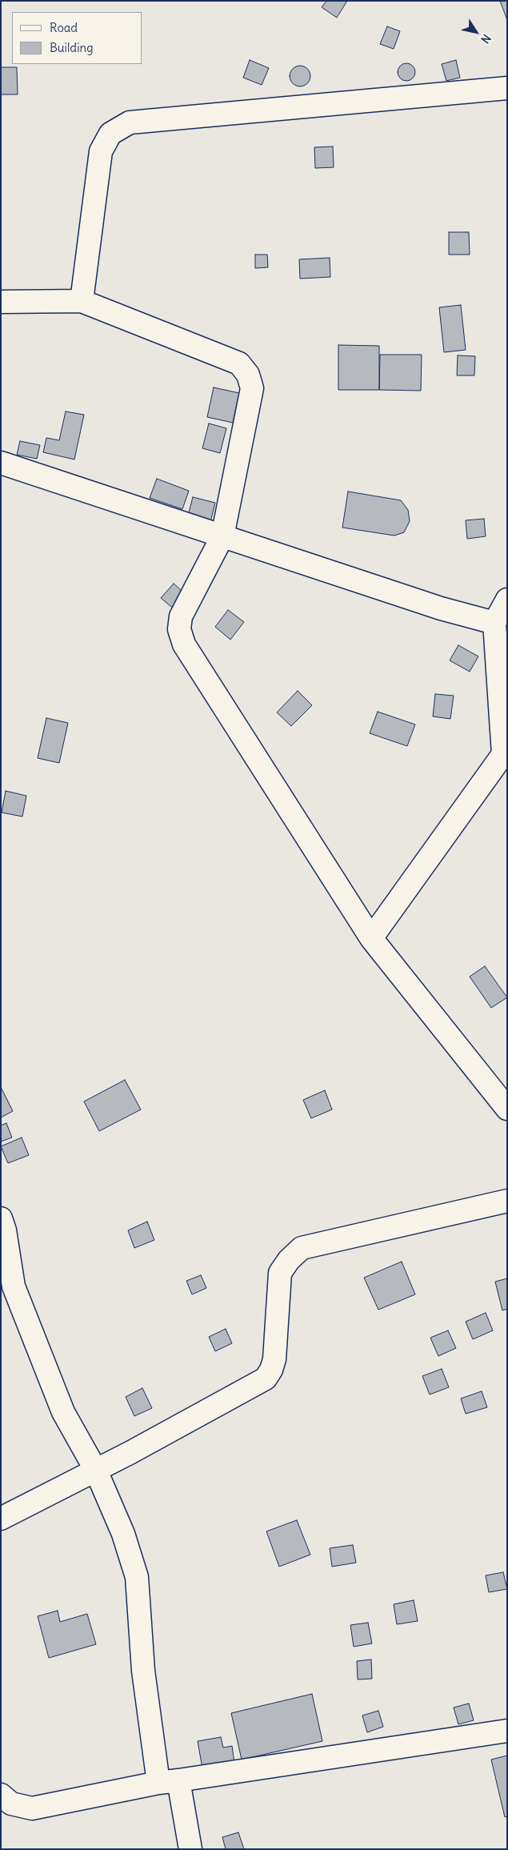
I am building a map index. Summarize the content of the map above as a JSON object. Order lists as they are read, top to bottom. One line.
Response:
{"legend":["Road","Building"],"north":"bottom right"}
